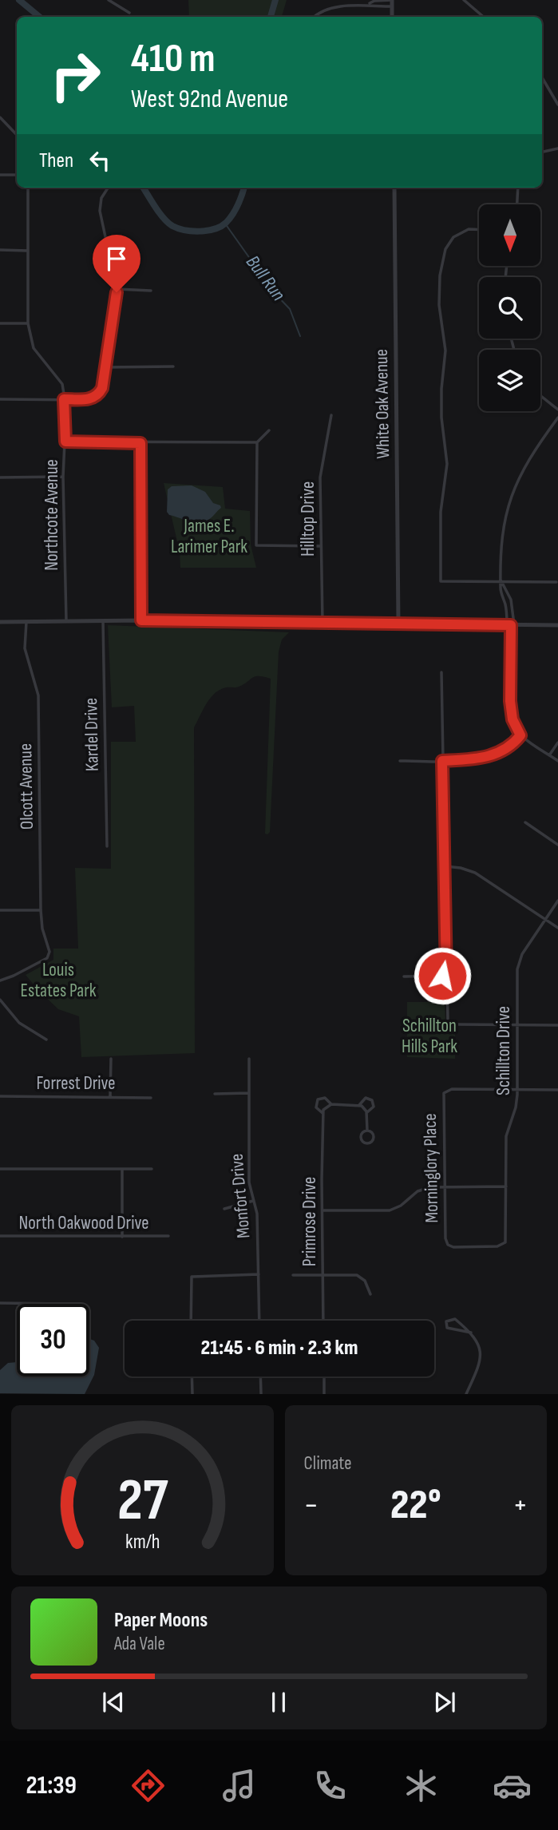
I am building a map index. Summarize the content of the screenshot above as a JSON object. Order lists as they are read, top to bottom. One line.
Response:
{"streets":{"street":["White Oak Avenue","Northcote Avenue","Hilltop Drive","Kardel Drive","Olcott Avenue","Schillton Drive","Forrest Drive","Morninglory Place","Monfort Drive","Primrose Drive","North Oakwood Drive"]},"crossings":[["Schillton Drive","Morninglory Place"]],"water":["Bull Run"],"parks":["James E. Larimer Park","Louis Estates Park","Schillton Hills Park"],"north":"bottom","page":{"turn":["410 m","West 92nd Avenue"],"then":"Then","limit":"30","trip":"21:45 · 6 min · 2.3 km","tile":"Climate","heat":["−","22°","+"],"song":["Paper Moons","Ada Vale"],"tabs":"21:39","gauge":["27","km/h"]}}
